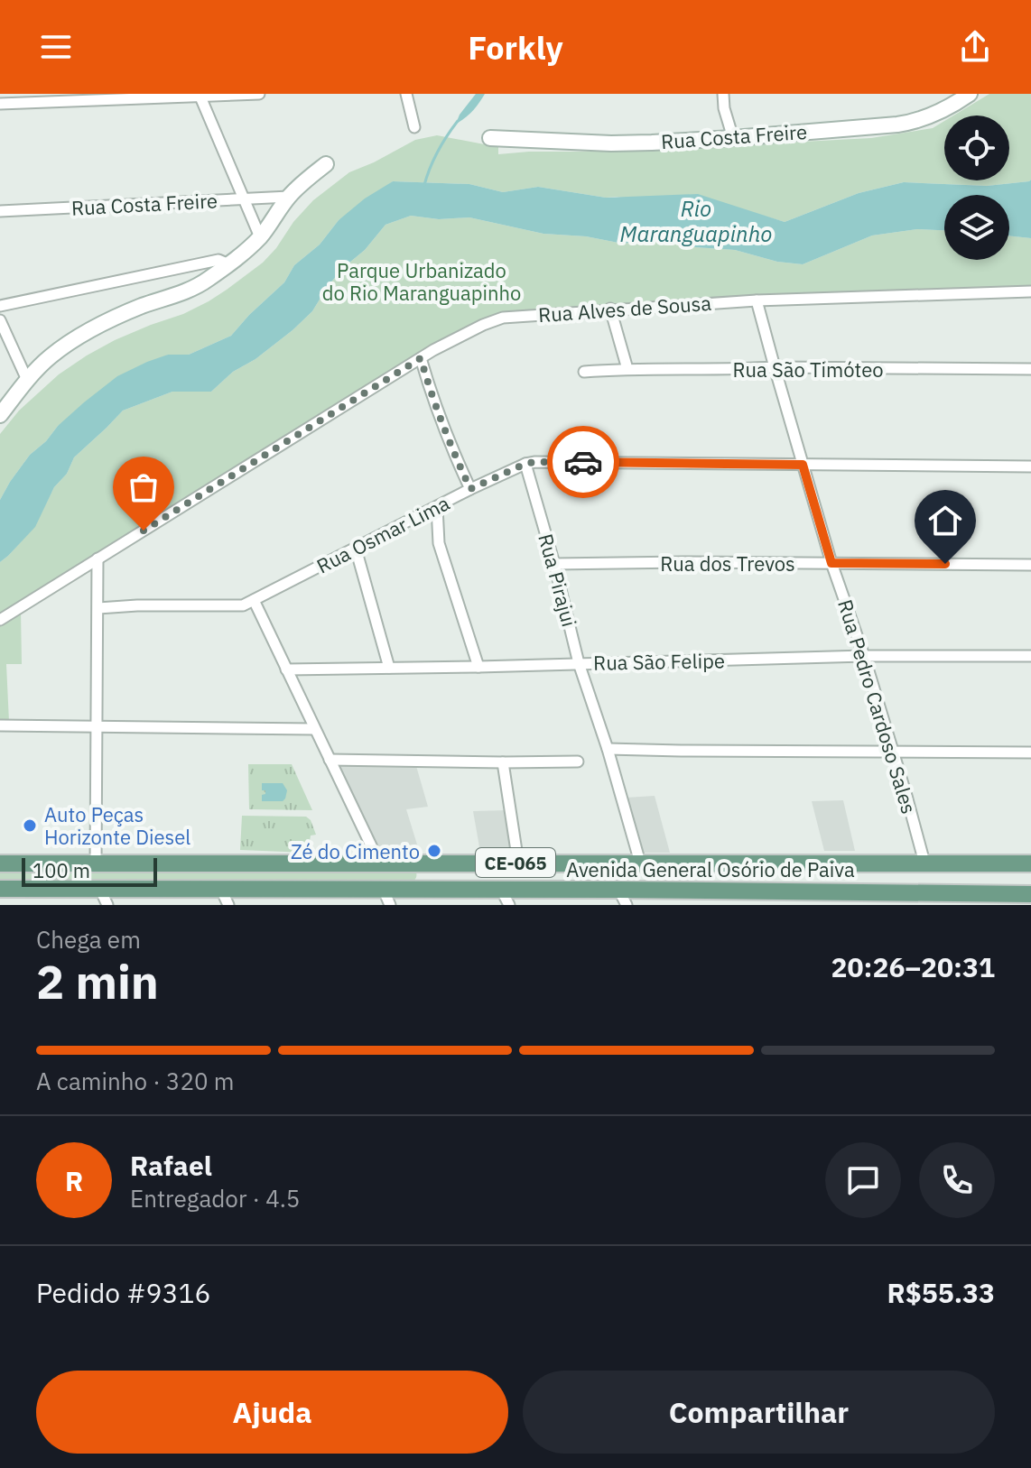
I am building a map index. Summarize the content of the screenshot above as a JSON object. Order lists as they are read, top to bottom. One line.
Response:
{"streets":{"main road":["Rua Costa Freire","CE-065","Avenida General Osório de Paiva"],"street":["Rua Alves de Sousa","Rua São Timóteo","Rua Osmar Lima","Rua dos Trevos","Rua Pirajui","Rua São Felipe","Rua Pedro Cardoso Sales"]},"crossings":[["Rua Alves de Sousa","Rua Pedro Cardoso Sales"],["Rua São Timóteo","Rua Pedro Cardoso Sales"],["Rua Osmar Lima","Rua Pirajui"],["Rua Osmar Lima","Rua Pedro Cardoso Sales"],["Rua dos Trevos","Rua Pirajui"],["Rua dos Trevos","Rua Pedro Cardoso Sales"],["Rua Pirajui","Rua São Felipe"],["Rua Pirajui","Avenida General Osório de Paiva"],["Rua São Felipe","Rua Pedro Cardoso Sales"],["Rua Pedro Cardoso Sales","Avenida General Osório de Paiva"]],"water":["Rio Maranguapinho"],"parks":["Parque Urbanizado do Rio Maranguapinho"],"places":["Auto Peças Horizonte Diesel","Zé do Cimento"],"scale_bar":"100 m","page":{"header":"Forkly","scale":"100 m","heading":["2 min","Chega em","20:26–20:31"],"panel":["Rafael","Entregador · 4.5","Pedido #9316","R$55.33"],"bar":"A caminho · 320 m","round":"R","buttons":["Ajuda","Compartilhar"]}}
